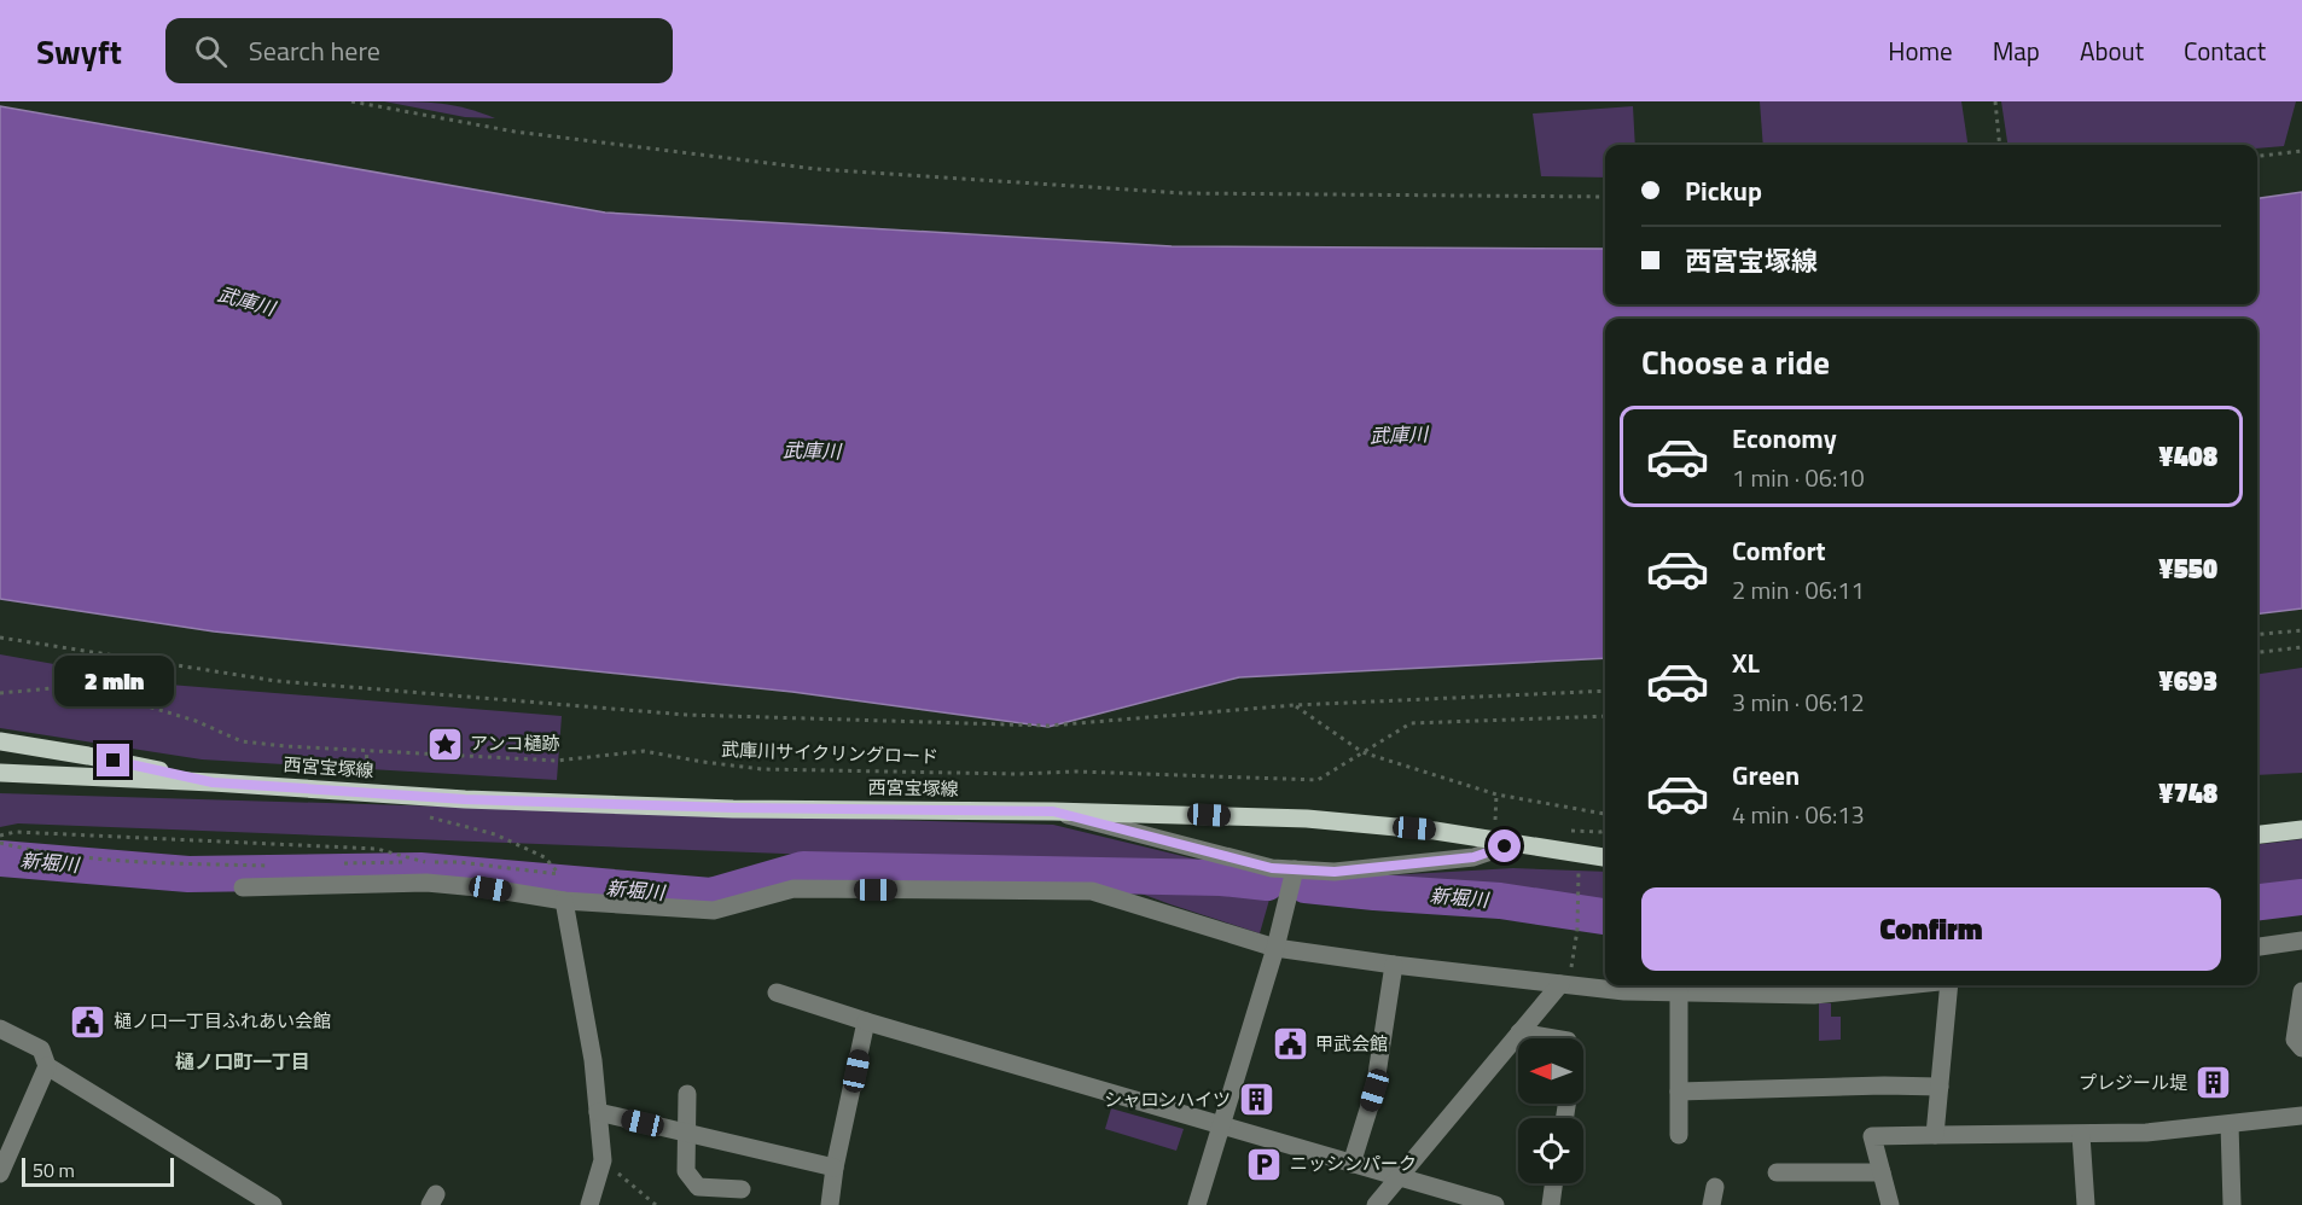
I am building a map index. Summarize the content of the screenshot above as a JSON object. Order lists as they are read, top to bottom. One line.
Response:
{"streets":{"main road":["西宮宝塚線"],"path":["武庫川サイクリングロード"]},"districts":["樋ノ口町一丁目"],"water":["武庫川","新堀川"],"places":{"place":["アンコ樋跡"],"public building":["樋ノ口一丁目ふれあい会館","甲武会館"],"building":["プレジール堤","シャロンハイツ"],"parking":["ニッシンパーク"]},"scale_bar":"50 m","north":"left","page":{"header":"Swyft","search":"Search here","nav":["Home","Map","About","Contact"],"banner":["Pickup","西宮宝塚線"],"heading":"Choose a ride","list":[{"name":"Economy","note":"1 min · 06:10","value":"¥408"},{"name":"Comfort","note":"2 min · 06:11","value":"¥550"},{"name":"XL","note":"3 min · 06:12","value":"¥693"},{"name":"Green","note":"4 min · 06:13","value":"¥748"}],"bubble":"2 min","buttons":"Confirm","scale":"50 m"}}
